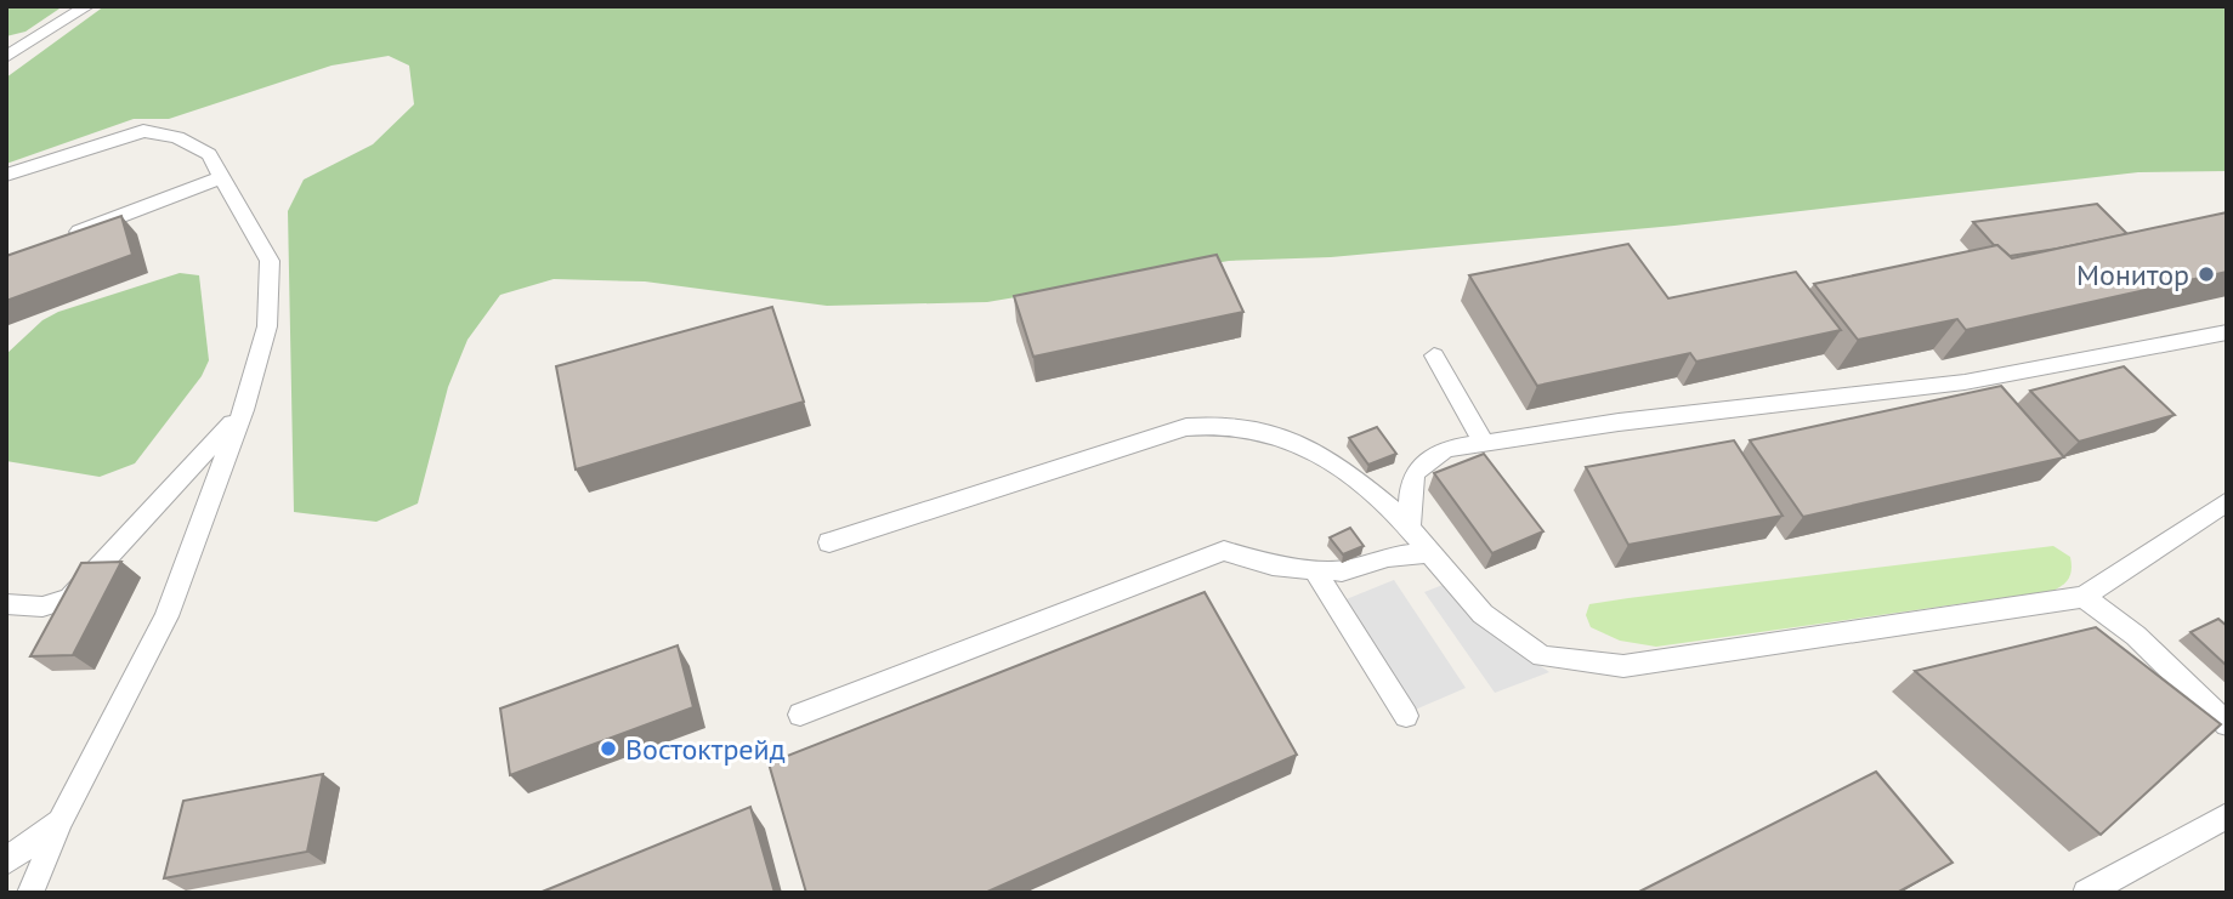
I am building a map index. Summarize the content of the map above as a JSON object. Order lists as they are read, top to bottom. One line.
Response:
{"places":["Монитор","Востоктрейд"]}
